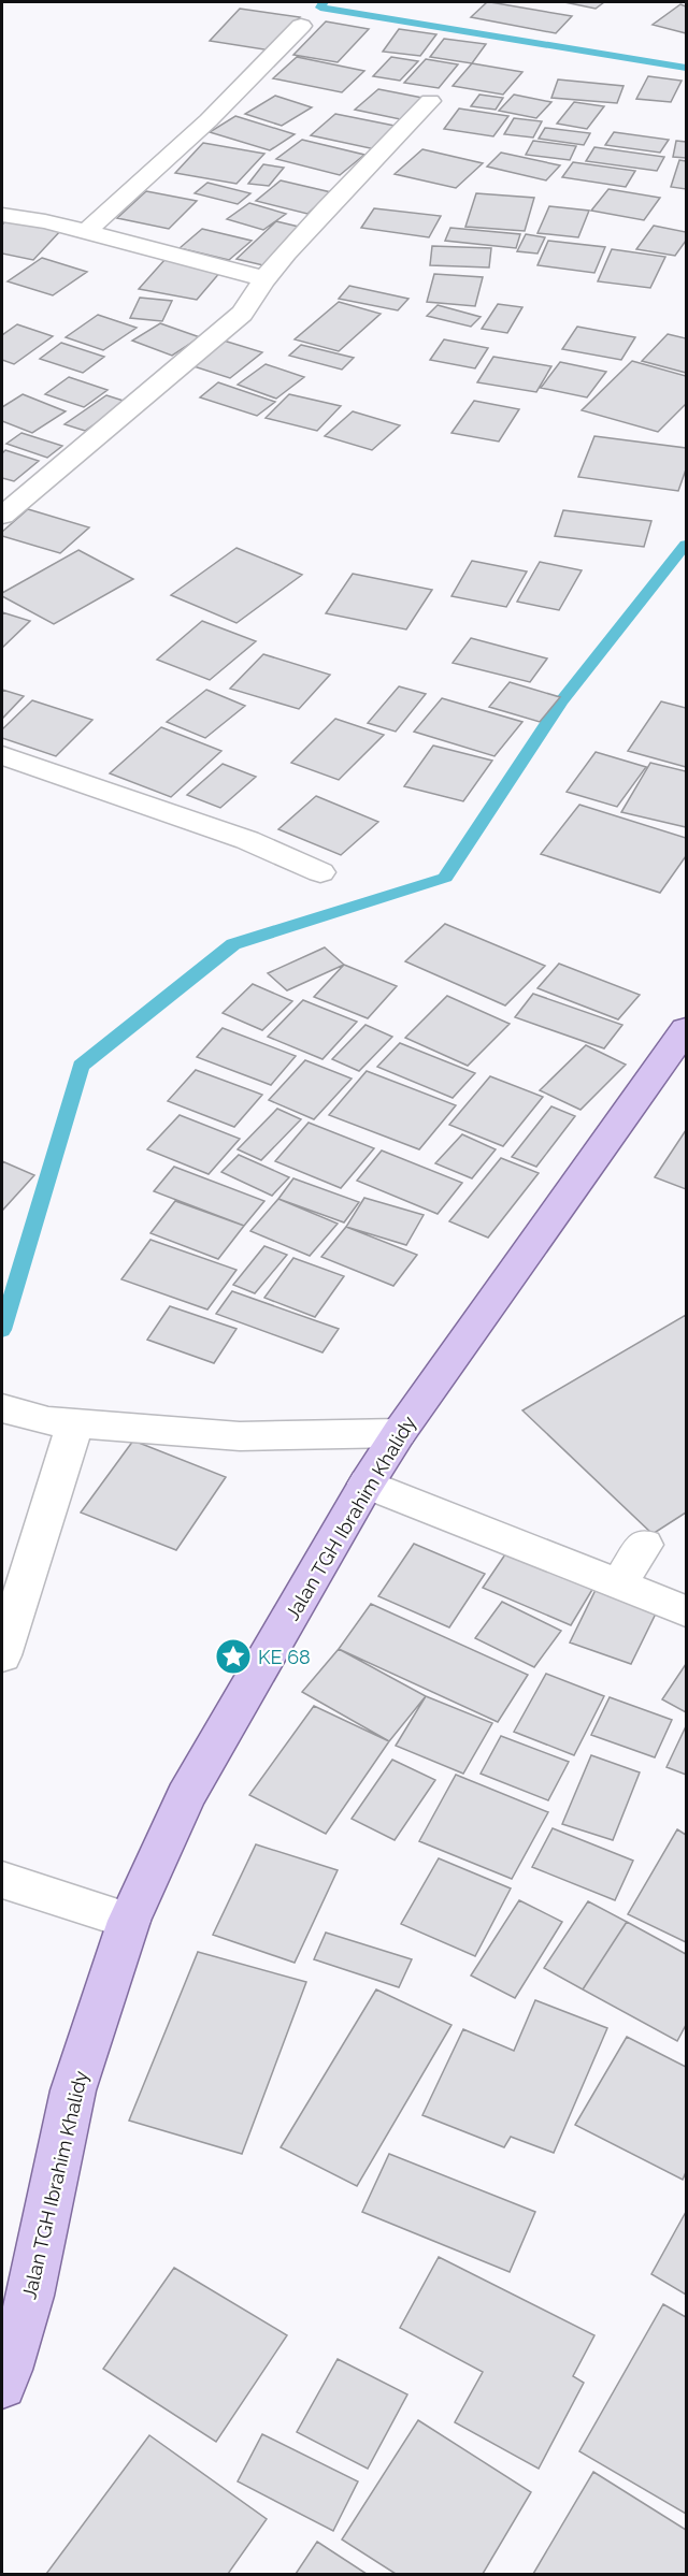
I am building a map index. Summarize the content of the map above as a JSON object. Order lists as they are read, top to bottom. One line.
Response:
{"streets":{"main road":["Jalan TGH Ibrahim Khalidy"]},"places":{"place":["KE 68"]}}
